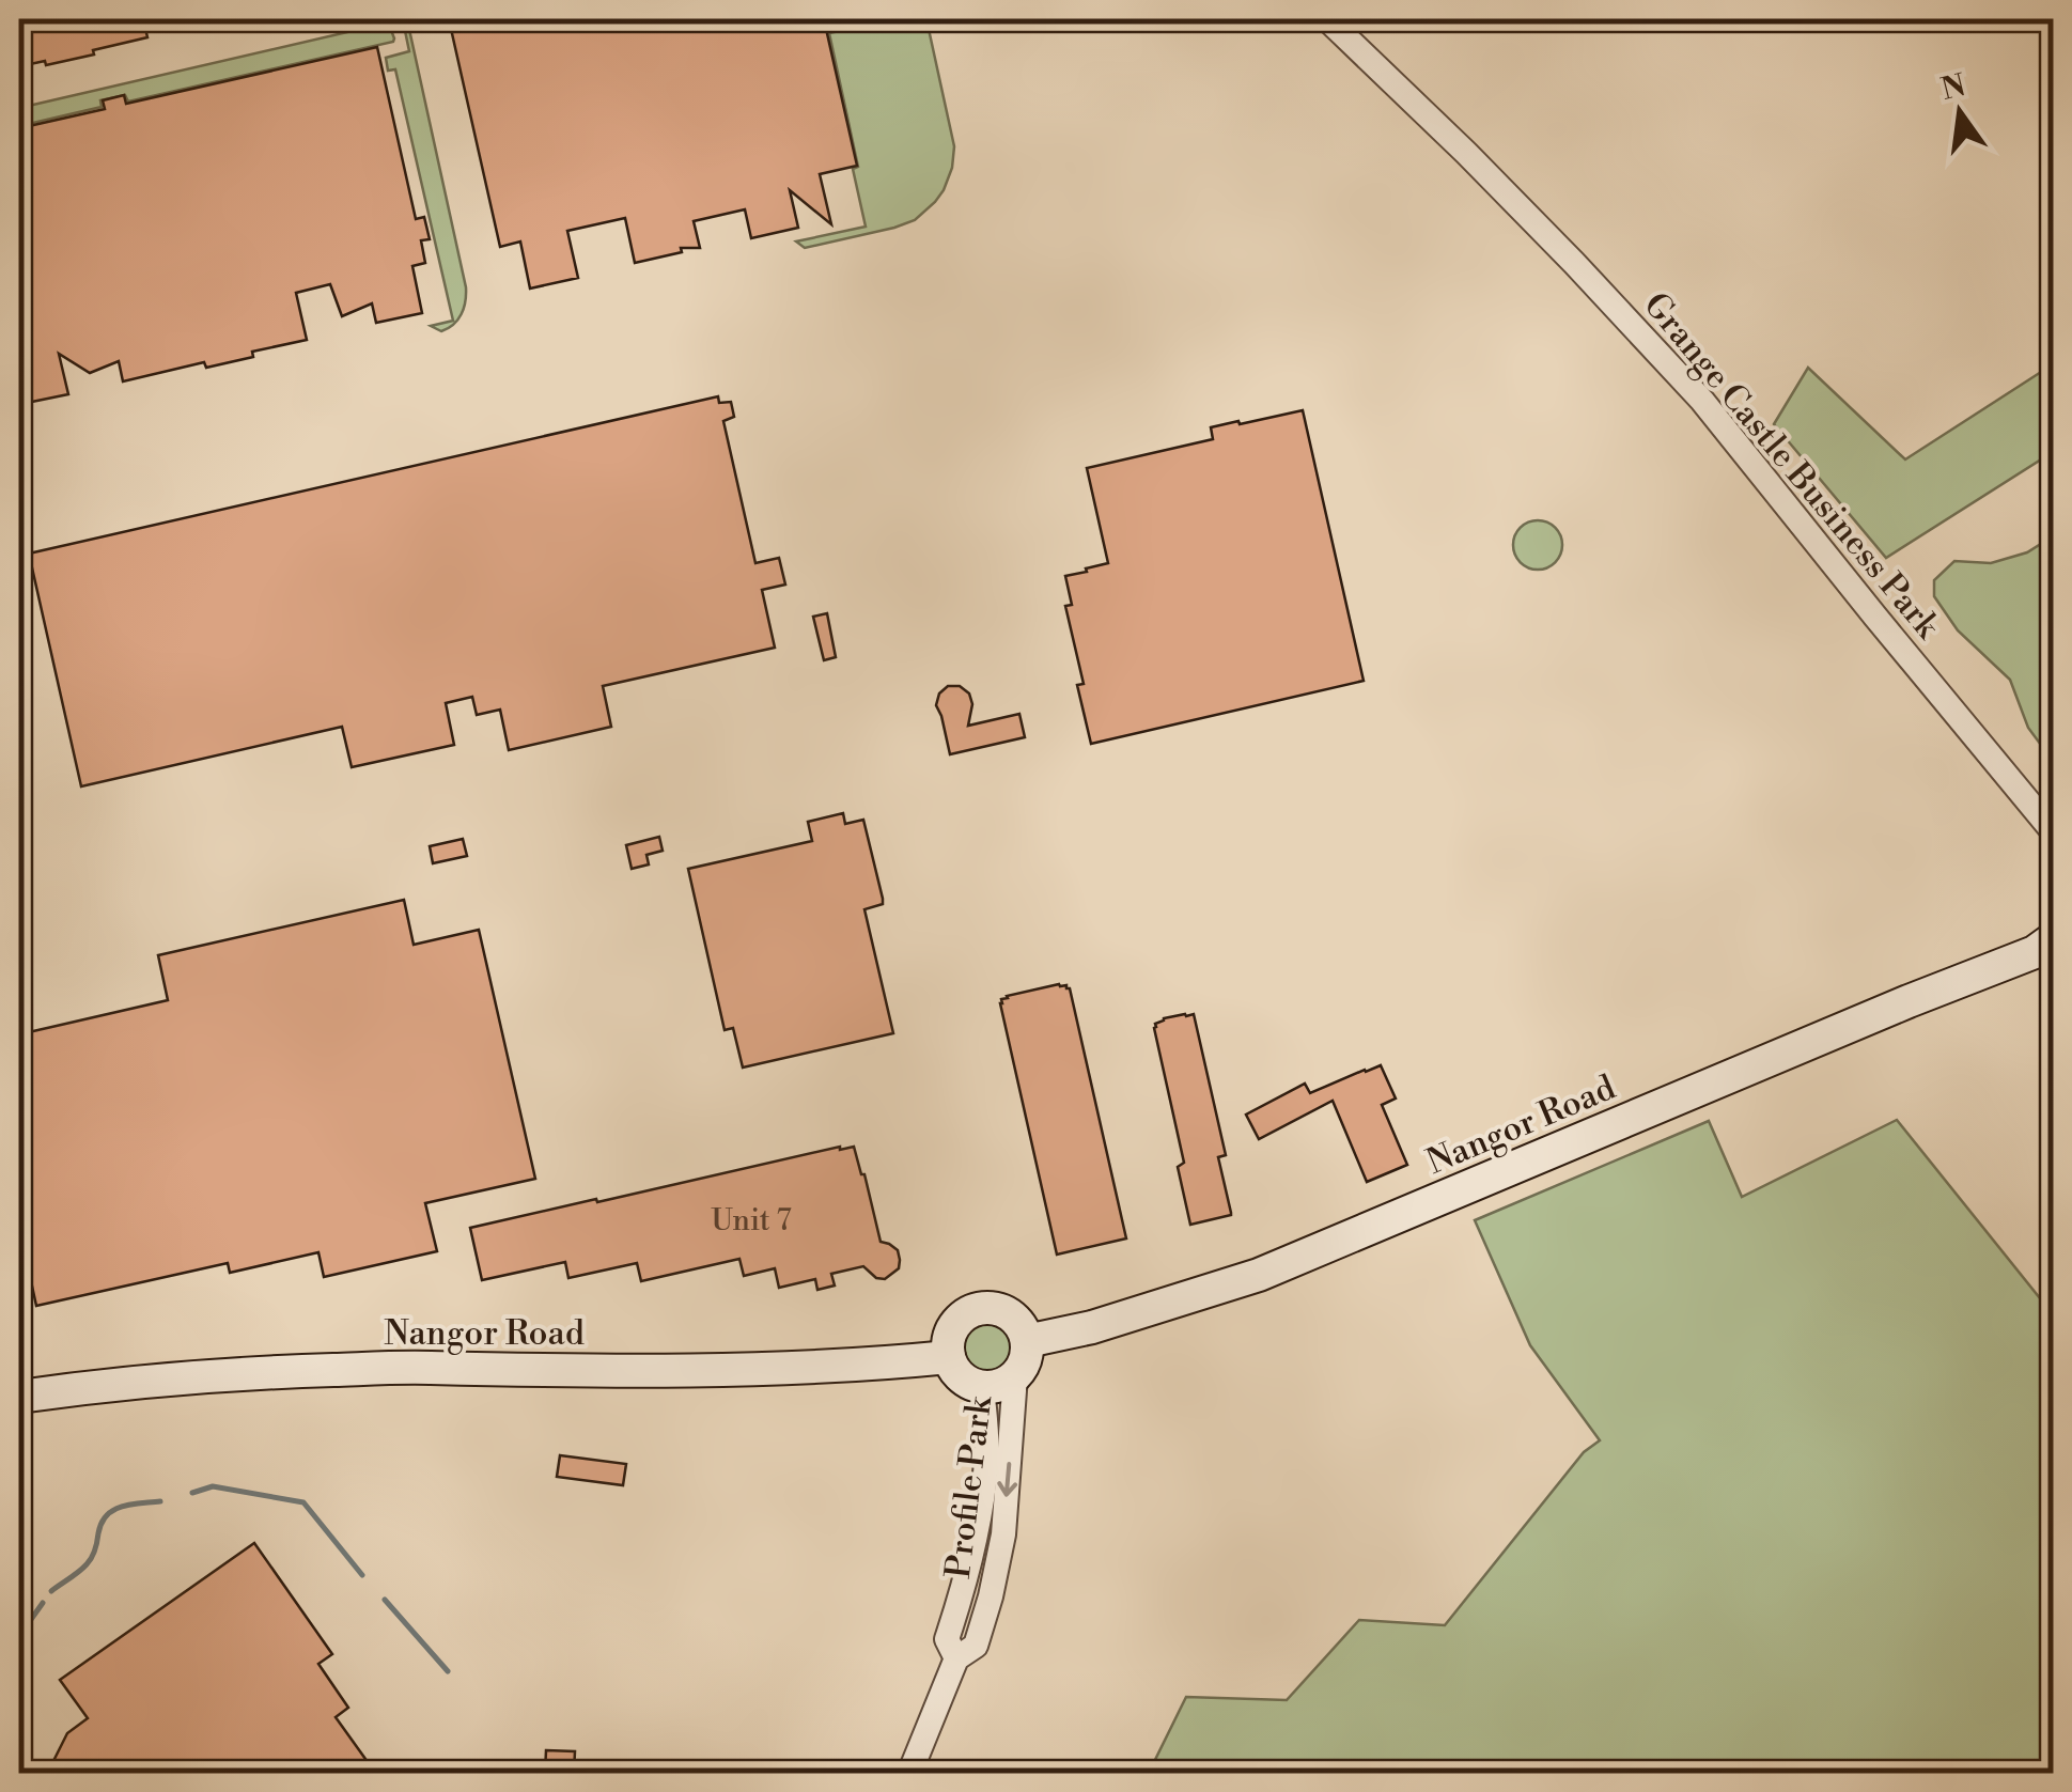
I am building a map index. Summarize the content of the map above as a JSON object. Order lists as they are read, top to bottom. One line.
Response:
{"streets":{"main road":["Nangor Road"],"street":["Grange Castle Business Park","Profile Park"]},"crossings":[["Nangor Road","Profile Park"]],"house_numbers":["Unit 7"],"north":"top"}
